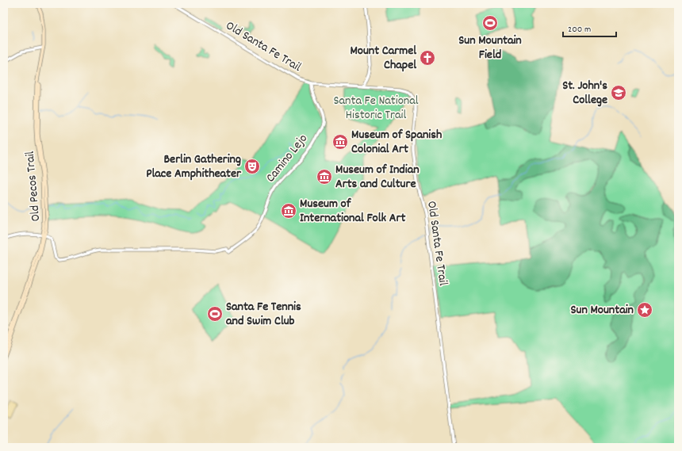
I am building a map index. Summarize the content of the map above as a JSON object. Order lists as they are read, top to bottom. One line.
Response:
{"streets":{"main road":["Old Pecos Trail"],"street":["Old Santa Fe Trail","Camino Lejo"]},"crossings":[["Old Santa Fe Trail","Camino Lejo"],["Camino Lejo","Old Pecos Trail"]],"parks":["Santa Fe National Historic Trail"],"places":{"sports":["Sun Mountain Field","Santa Fe Tennis and Swim Club"],"church":["Mount Carmel Chapel"],"school or university":["St. John's College"],"museum":["Museum of Spanish Colonial Art","Museum of Indian Arts and Culture","Museum of International Folk Art"],"theatre":["Berlin Gathering Place Amphitheater"],"place":["Sun Mountain"]},"scale_bar":"200 m"}
